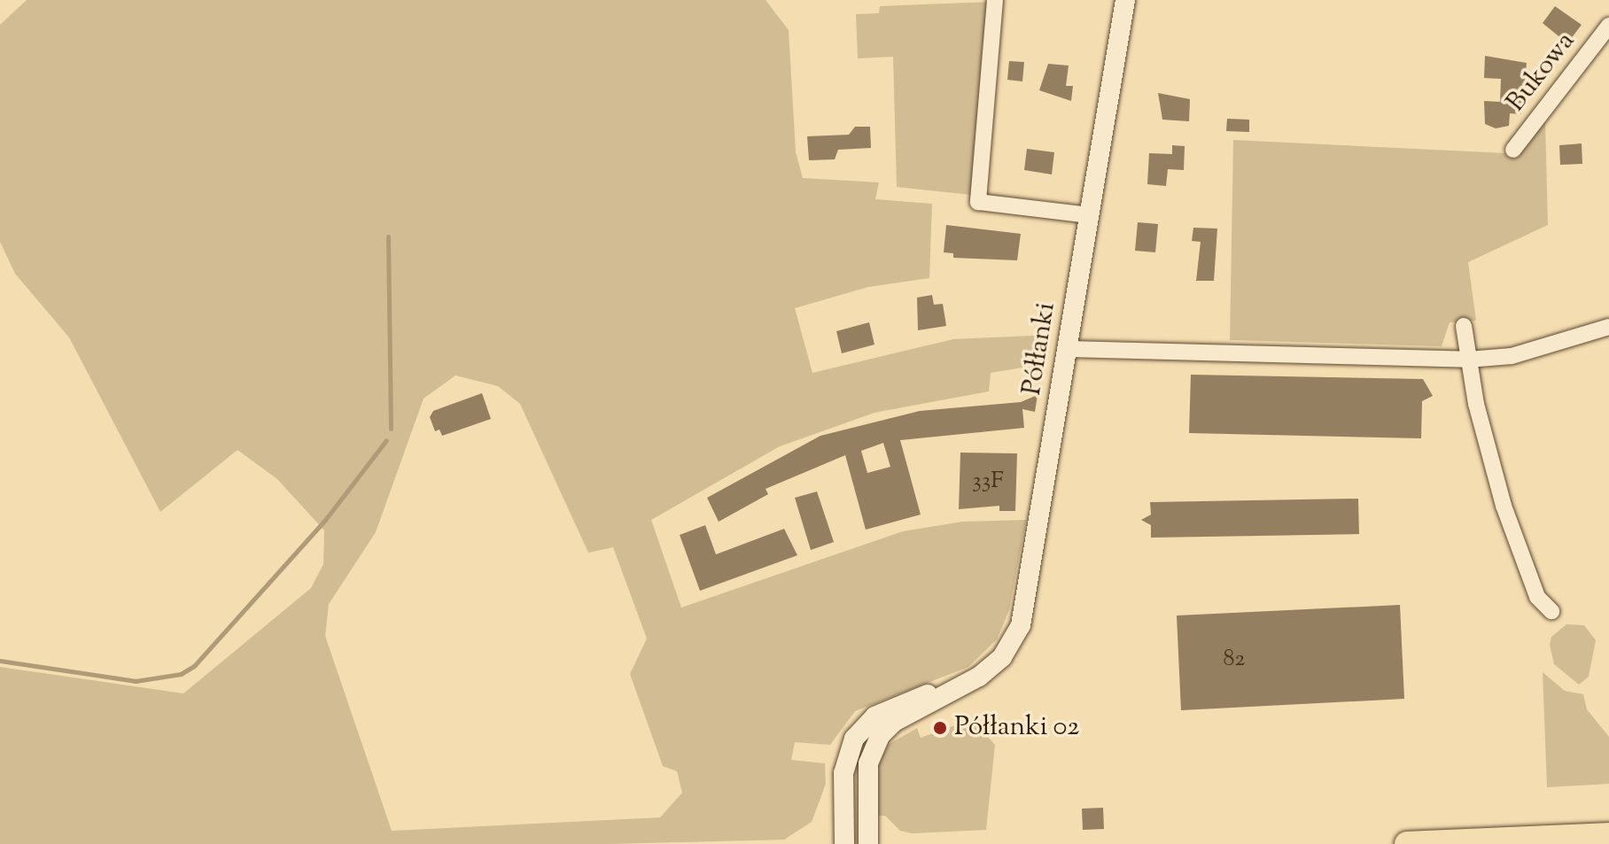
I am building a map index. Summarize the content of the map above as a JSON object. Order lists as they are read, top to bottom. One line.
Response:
{"streets":{"street":["Bukowa","Półłanki"]},"places":["Półłanki 02"],"house_numbers":["33F","82"]}
